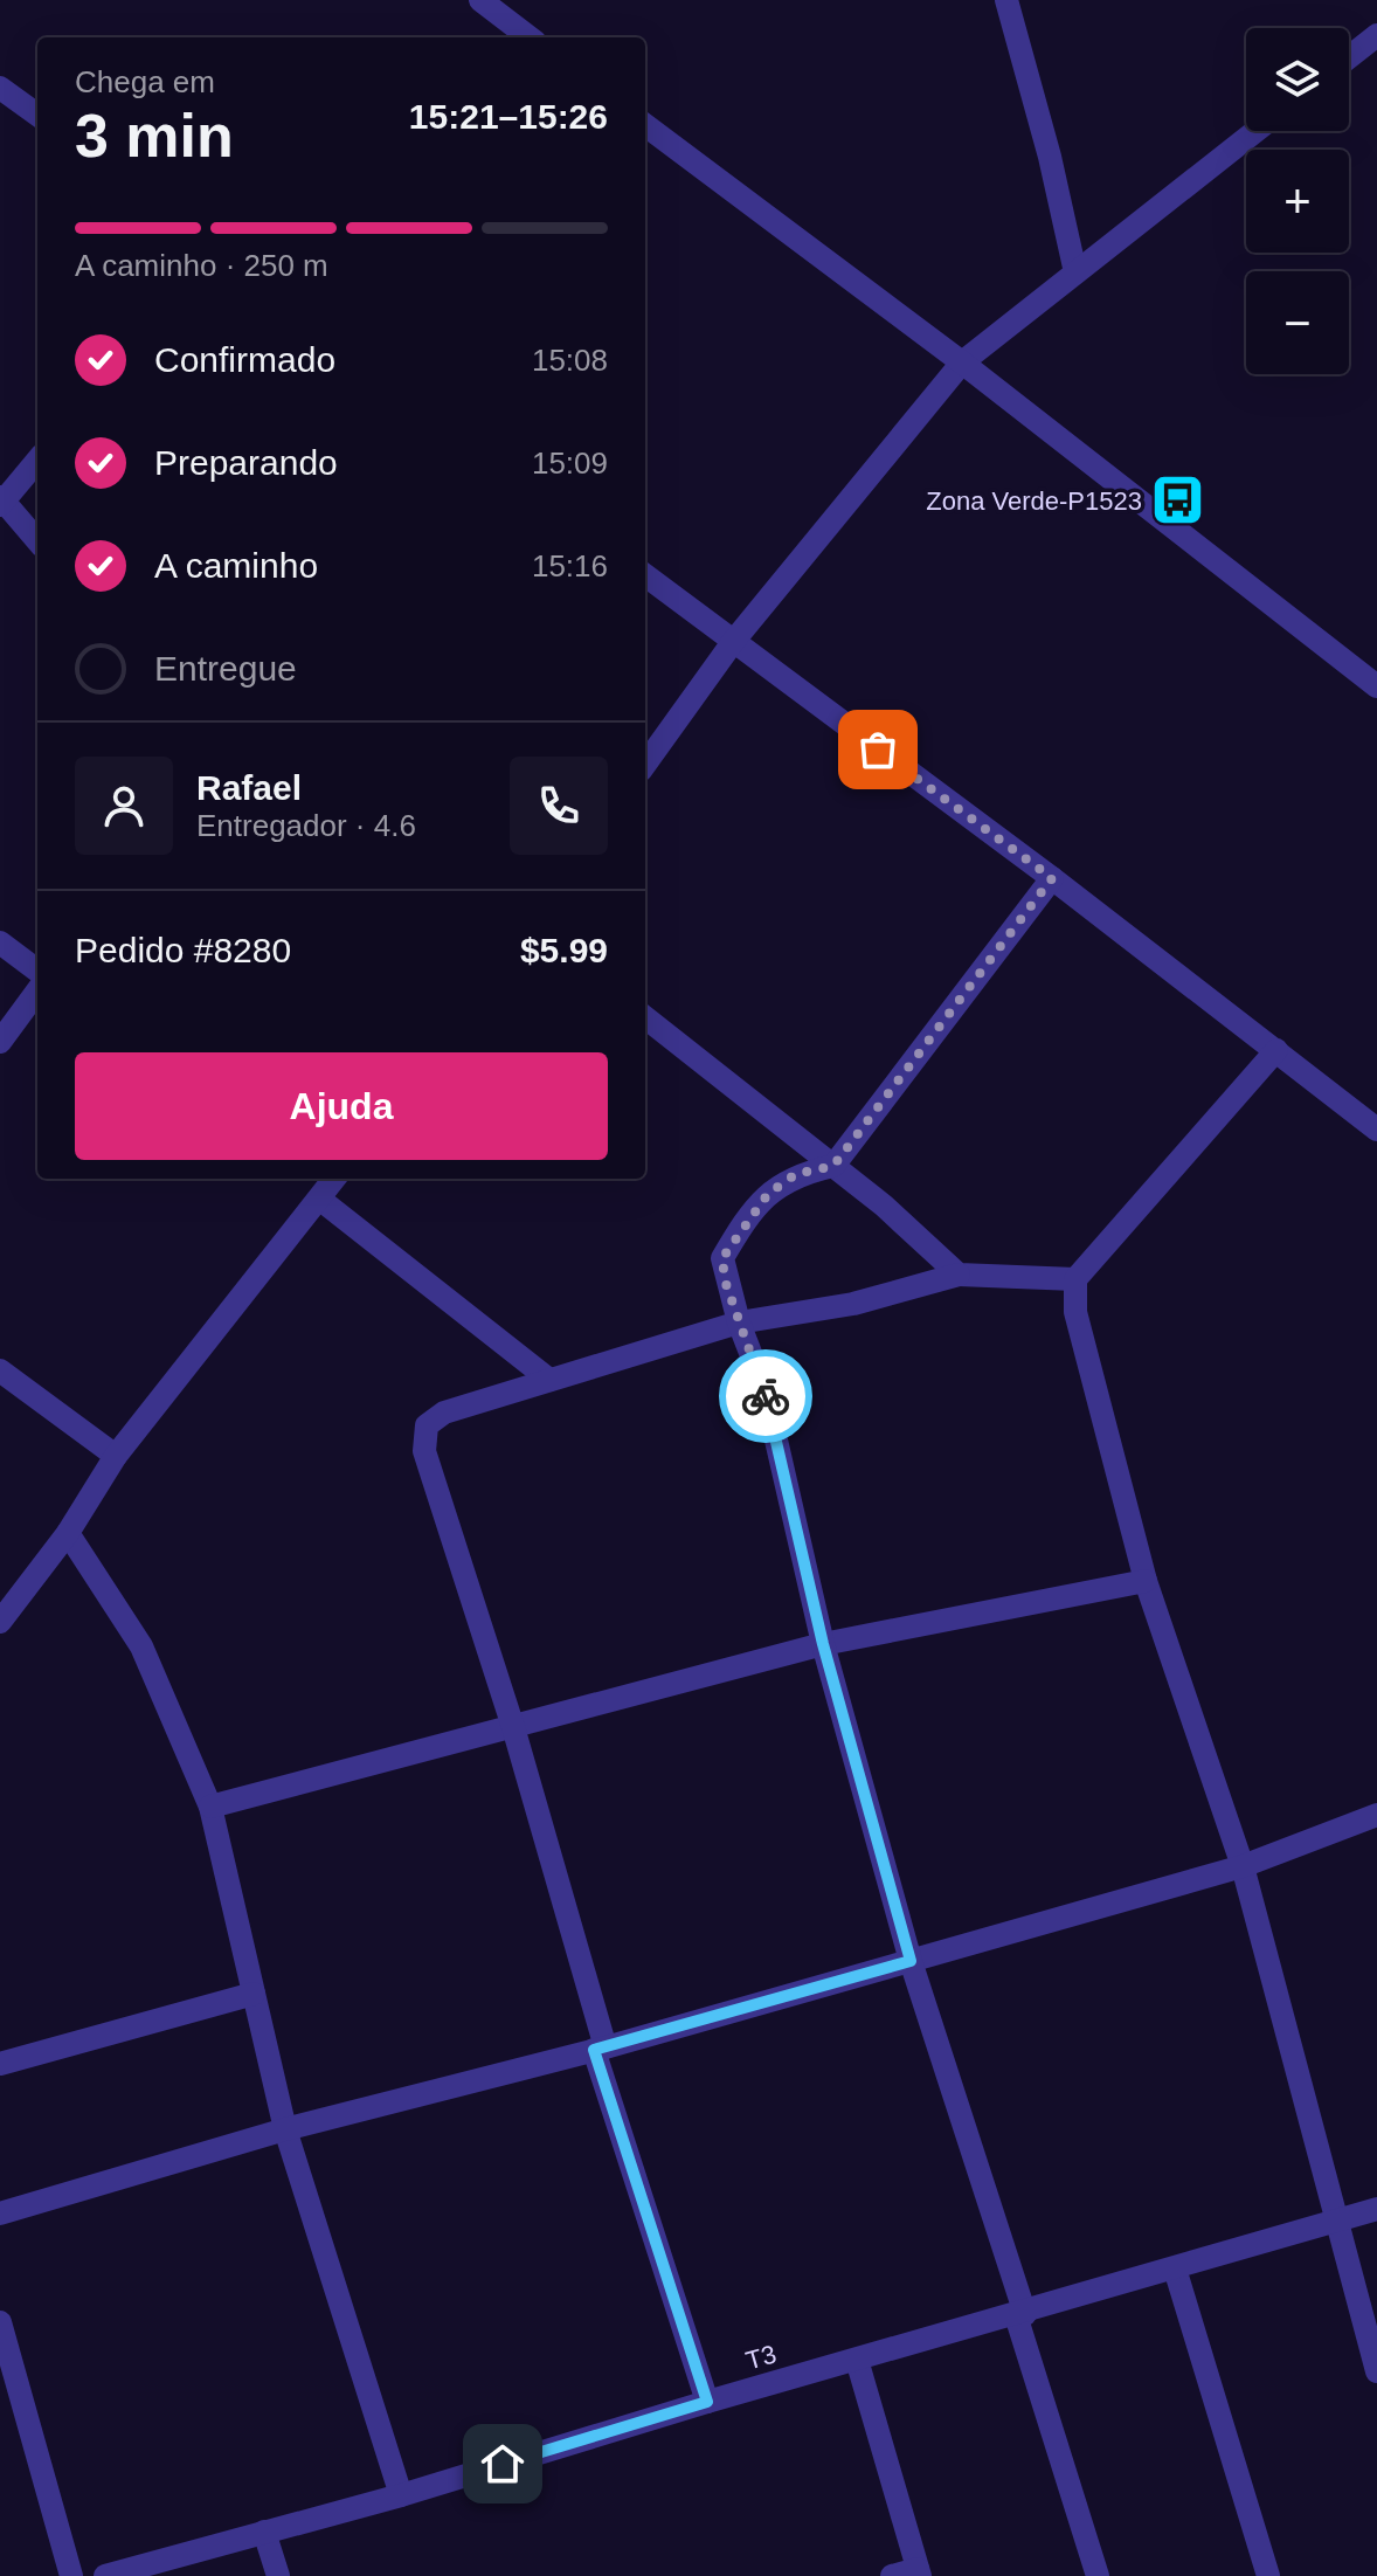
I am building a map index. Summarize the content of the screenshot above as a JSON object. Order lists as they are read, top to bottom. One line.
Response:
{"streets":{"street":["T3"]},"places":{"bus stop":["Zona Verde-P1523"]},"page":{"map_buttons":["+","−"],"heading":["3 min","Chega em","15:21–15:26"],"panel":["Rafael","Entregador · 4.6","Pedido #8280","$5.99"],"bar":"A caminho · 250 m","list":[["Confirmado","15:08"],["Preparando","15:09"],["A caminho","15:16"],"Entregue"],"buttons":"Ajuda"}}
